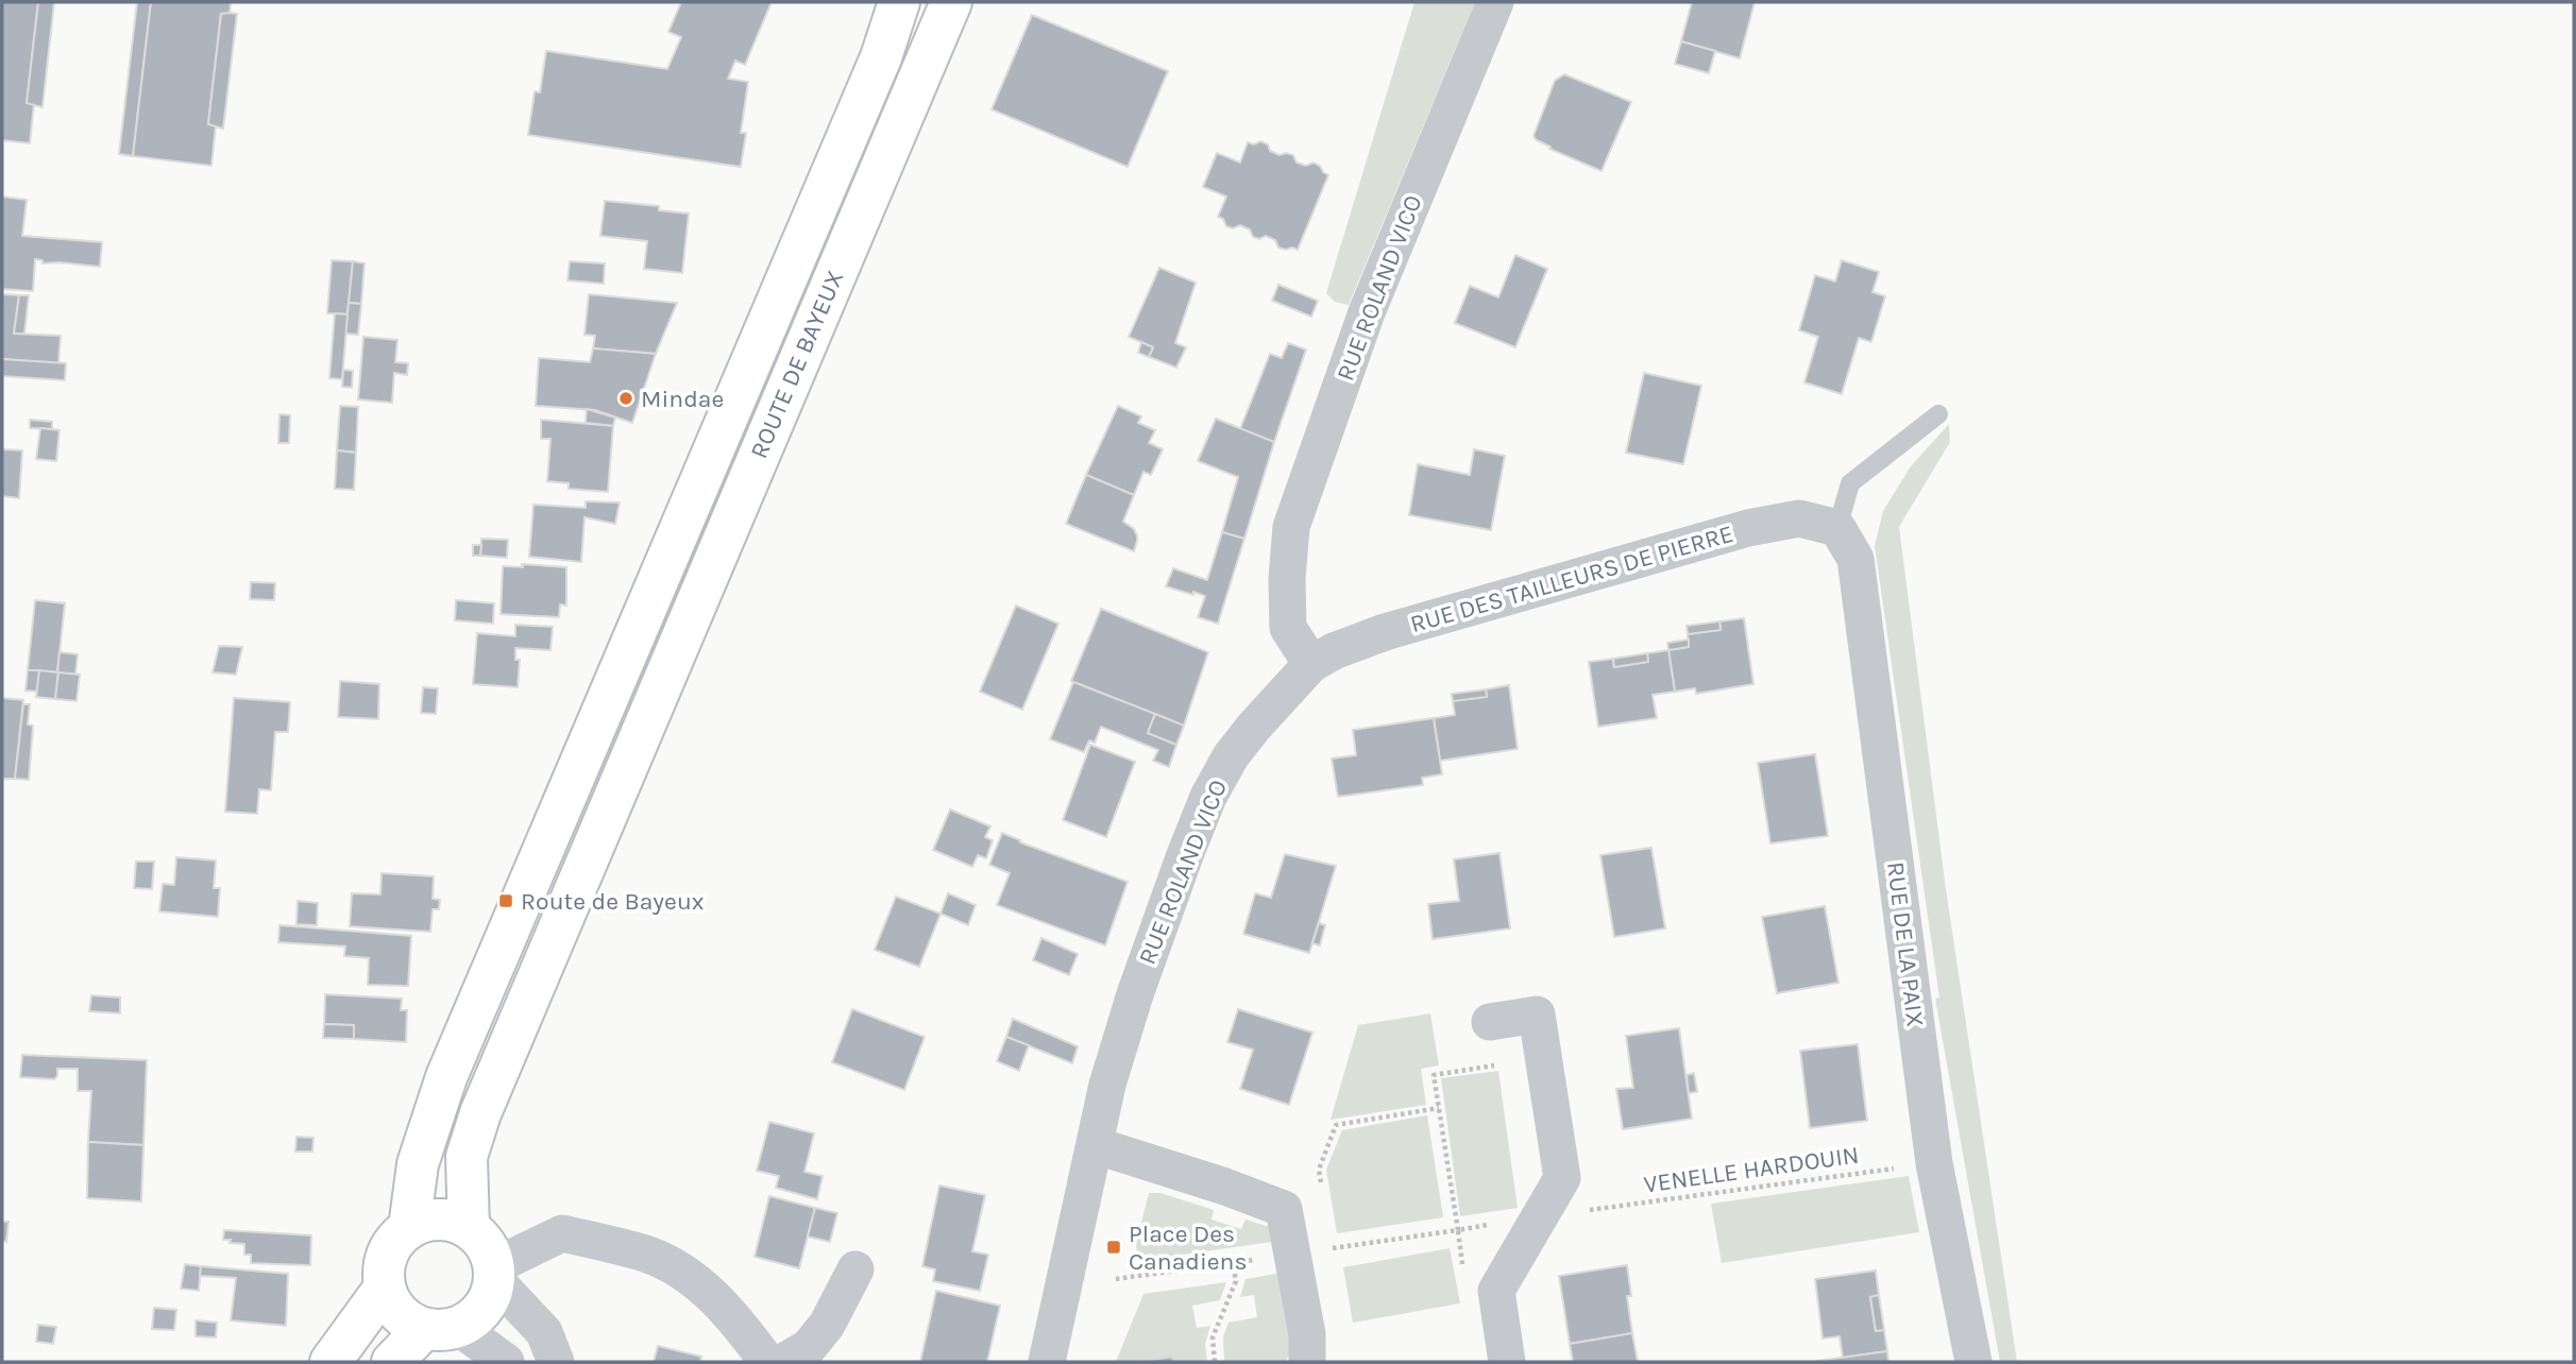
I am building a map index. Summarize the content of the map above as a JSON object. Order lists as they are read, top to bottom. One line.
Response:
{"streets":{"main road":["ROUTE DE BAYEUX"],"street":["RUE ROLAND VICO","RUE DES TAILLEURS DE PIERRE","RUE DE LA PAIX"],"path":["VENELLE HARDOUIN"]},"crossings":[["RUE ROLAND VICO","RUE DES TAILLEURS DE PIERRE"],["RUE DES TAILLEURS DE PIERRE","RUE DE LA PAIX"],["RUE DE LA PAIX","VENELLE HARDOUIN"]],"places":{"other":["Mindae"],"transit":["Route de Bayeux","Place Des Canadiens"]}}
